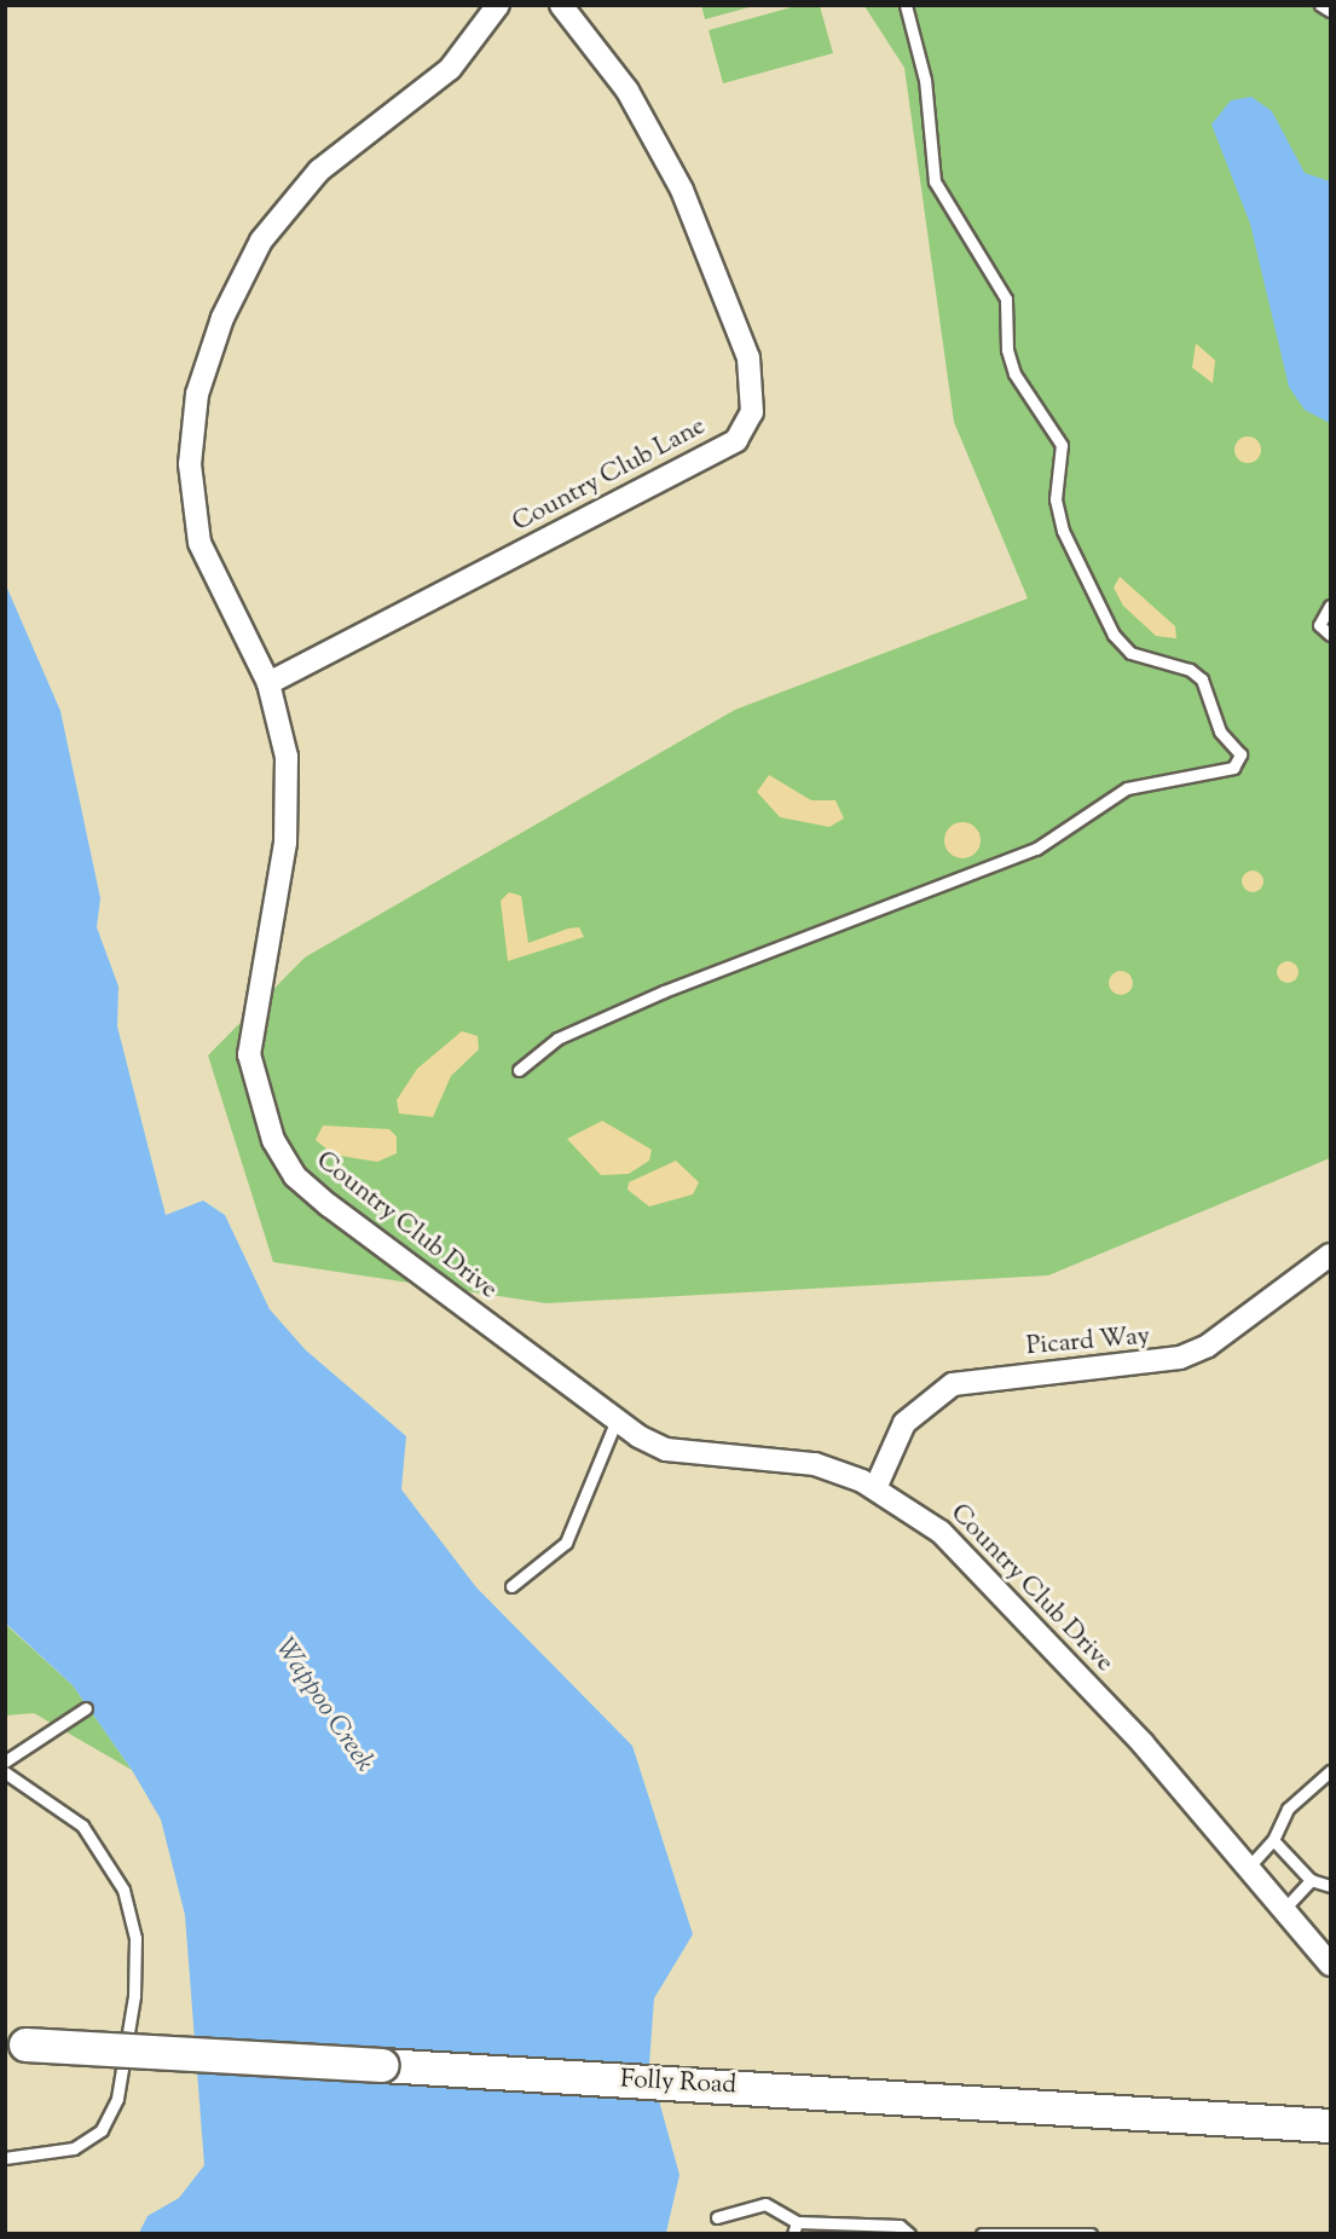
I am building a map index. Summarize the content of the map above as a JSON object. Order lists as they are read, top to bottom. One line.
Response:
{"streets":{"main road":["Folly Road"],"street":["Country Club Lane","Country Club Drive","Picard Way"]},"crossings":[["Country Club Lane","Country Club Drive"],["Country Club Drive","Picard Way"]],"water":["Wappoo Creek"]}
